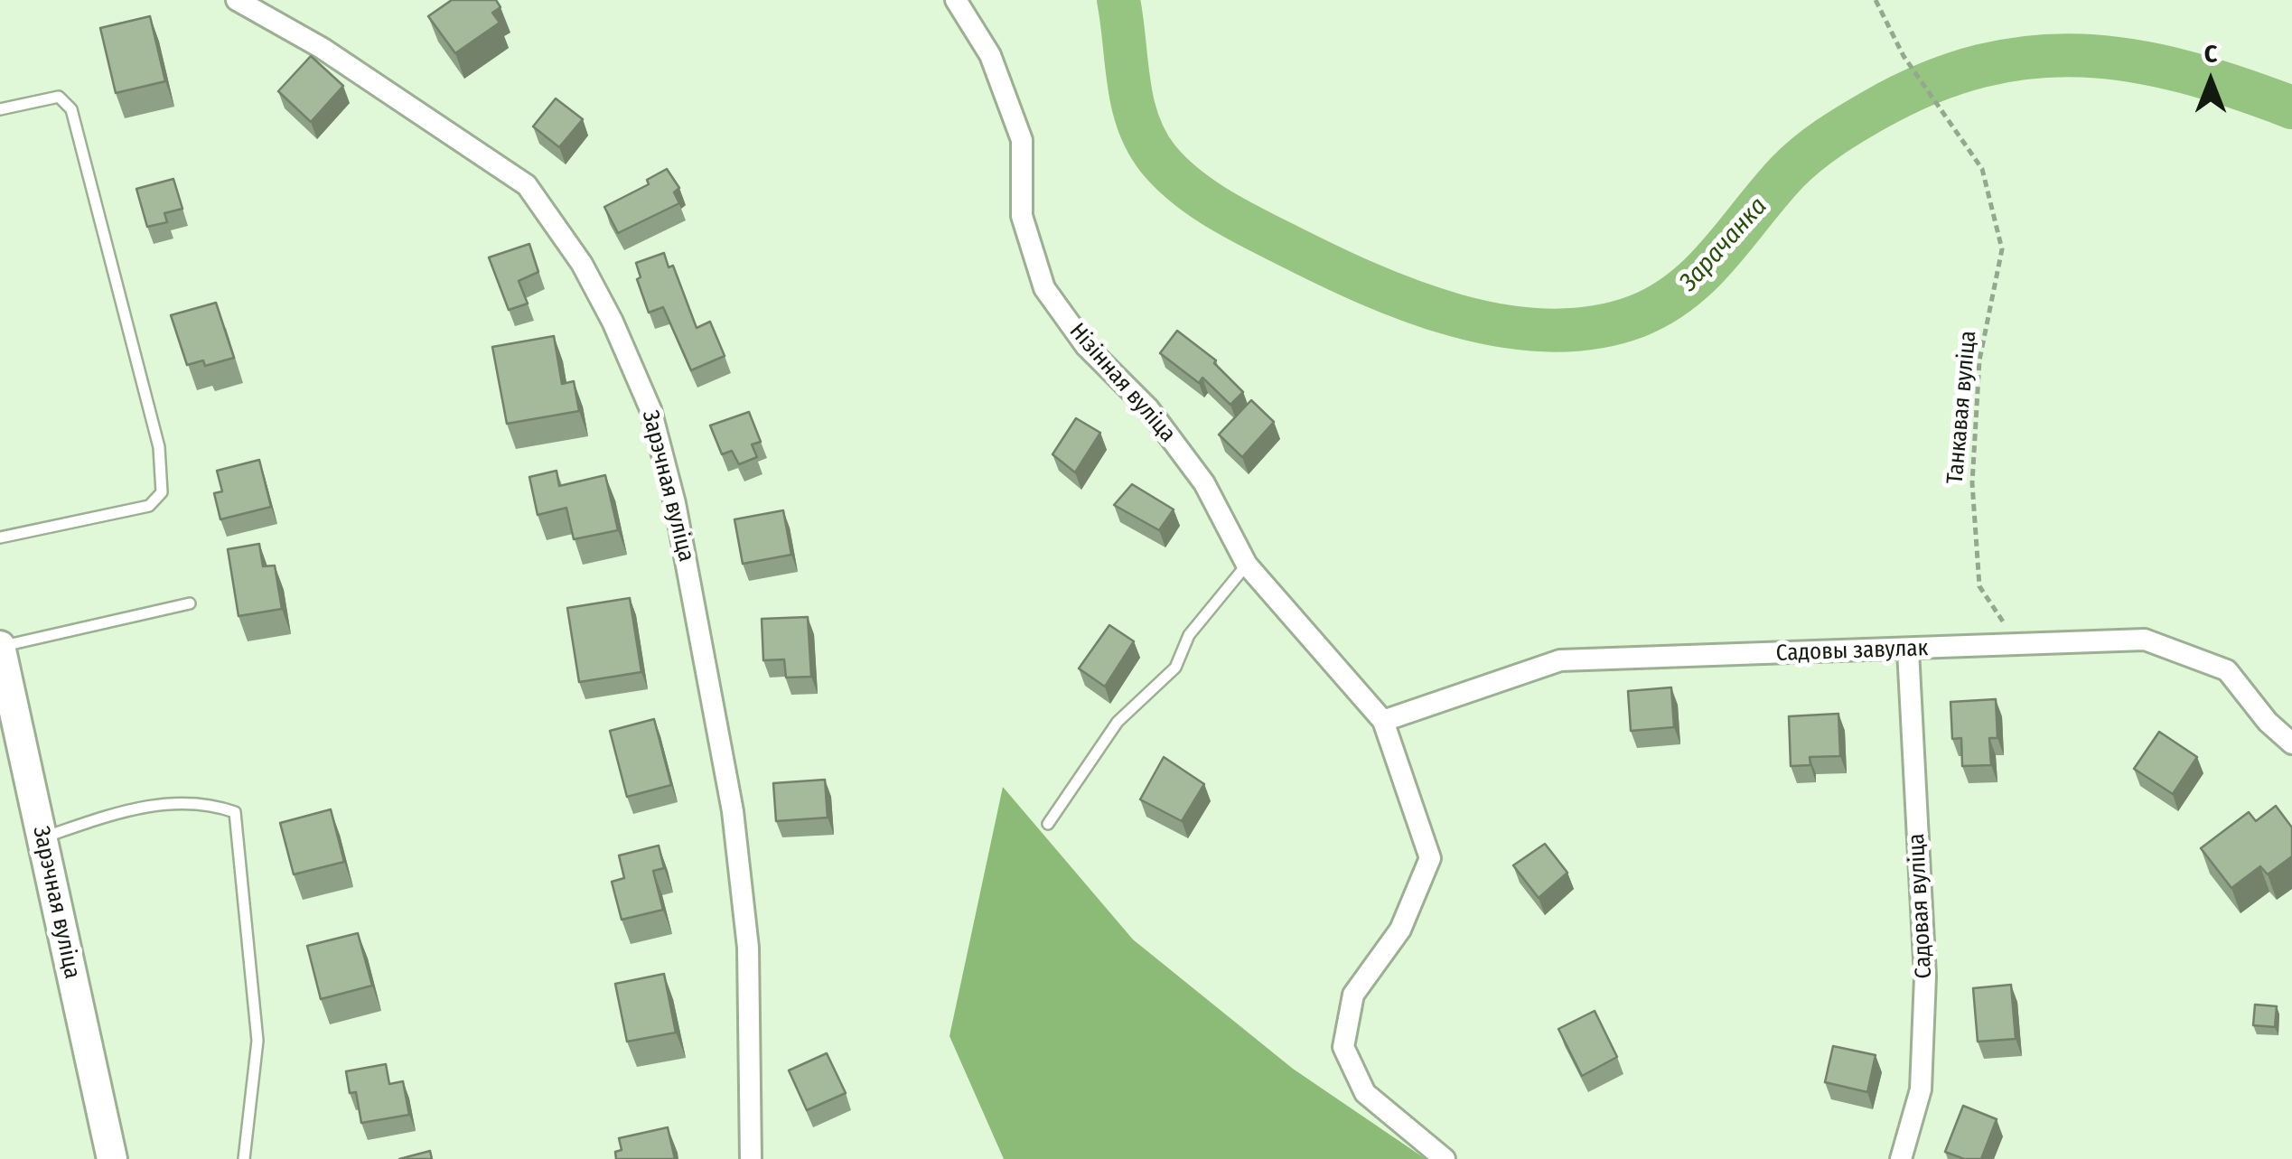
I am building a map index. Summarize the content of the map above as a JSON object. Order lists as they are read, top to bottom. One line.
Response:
{"streets":{"street":["Нізінная вуліца","Зарэчная вуліца","Садовы завулак","Садовая вуліца"],"path":["Танкавая вуліца"]},"crossings":[["Нізінная вуліца","Садовы завулак"],["Танкавая вуліца","Садовы завулак"],["Садовы завулак","Садовая вуліца"]],"water":["Зарачанка"],"north":"top"}
